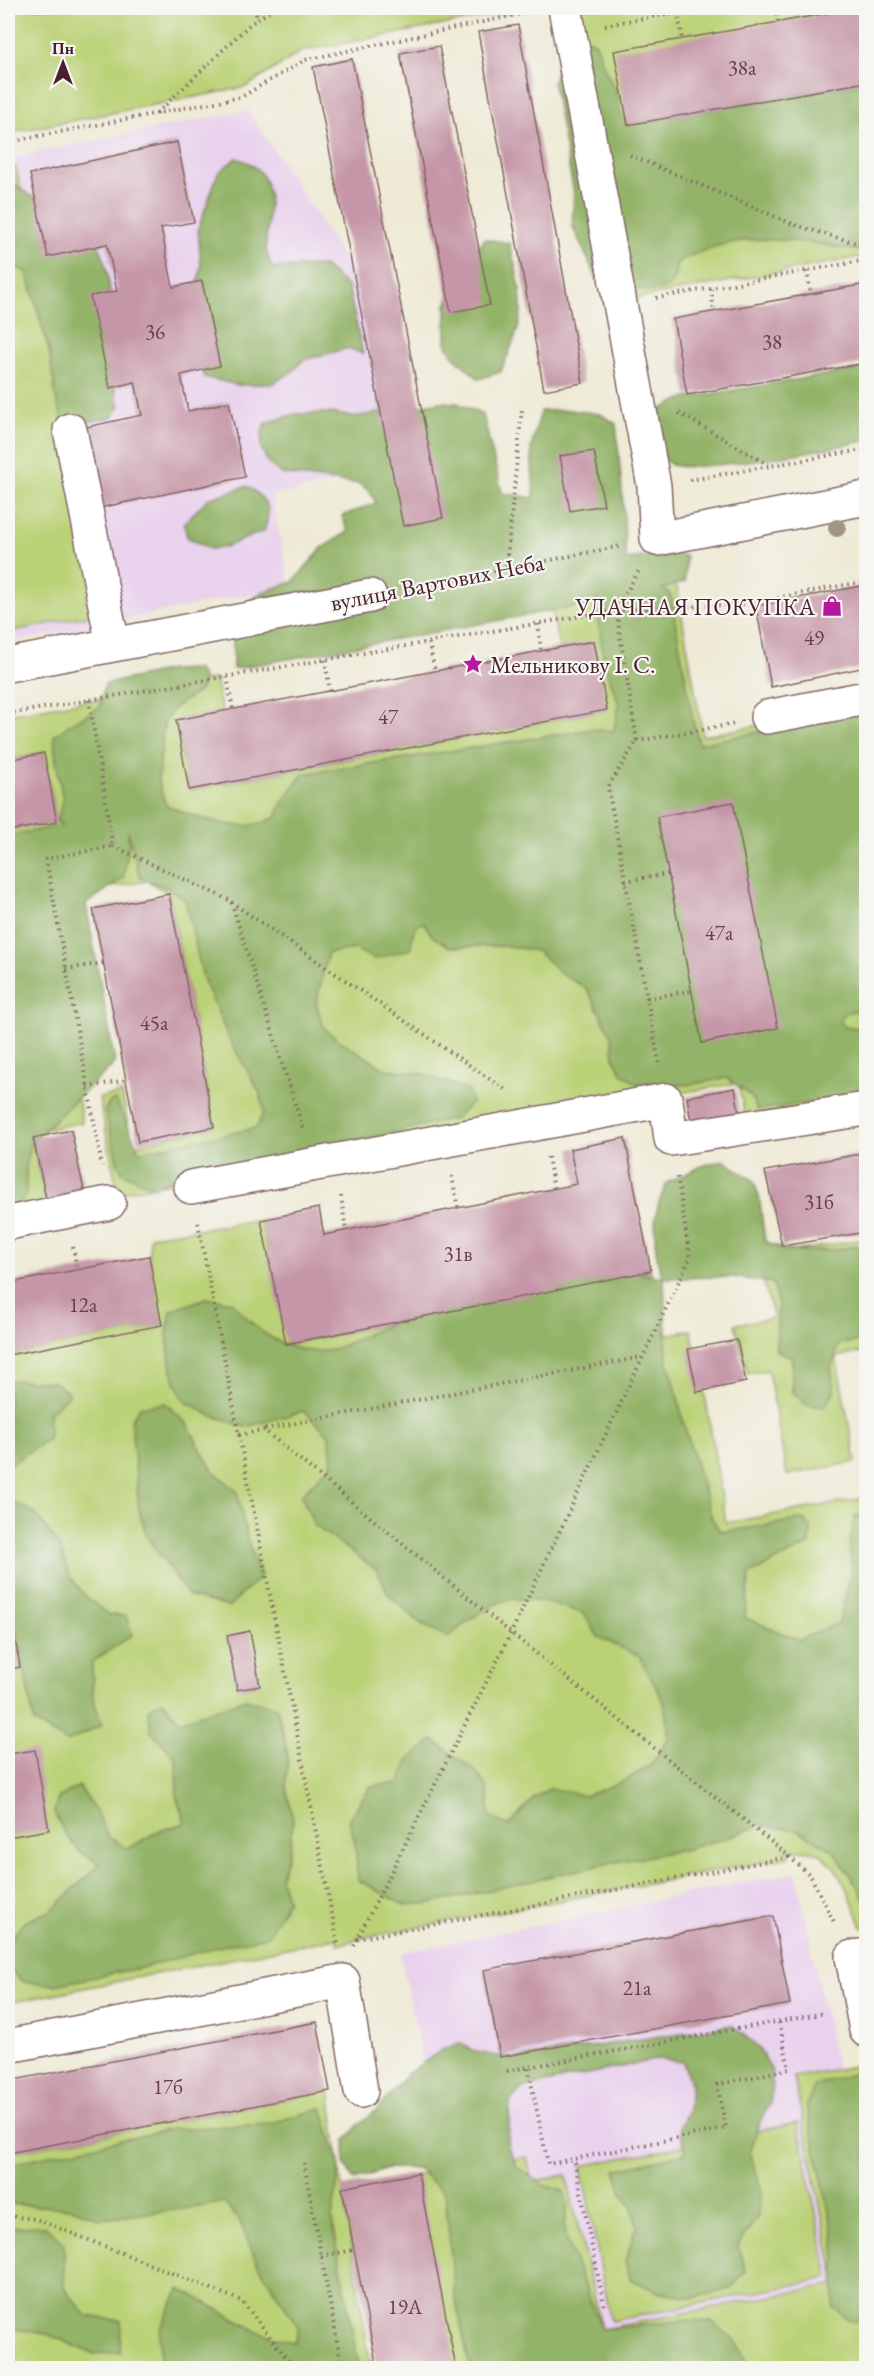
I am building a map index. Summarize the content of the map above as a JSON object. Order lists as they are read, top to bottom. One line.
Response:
{"streets":{"street":["вулиця Вартових Неба"]},"places":{"shop":["УДАЧНАЯ ПОКУПКА"],"place":["Мельникову І. С."]},"house_numbers":["38а","36","38","49","47","47а","45а","31б","31в","12а","21а","17б","19А"],"north":"top"}
